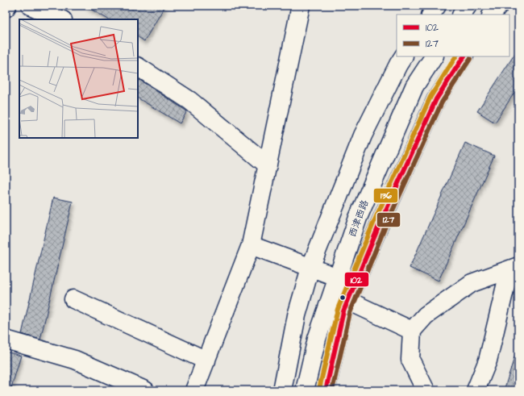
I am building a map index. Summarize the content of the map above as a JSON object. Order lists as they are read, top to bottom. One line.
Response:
{"streets":{"street":["西津西路"]},"lines":["transit line 102","transit line 136","transit line 127"],"legend":["102","127"]}
